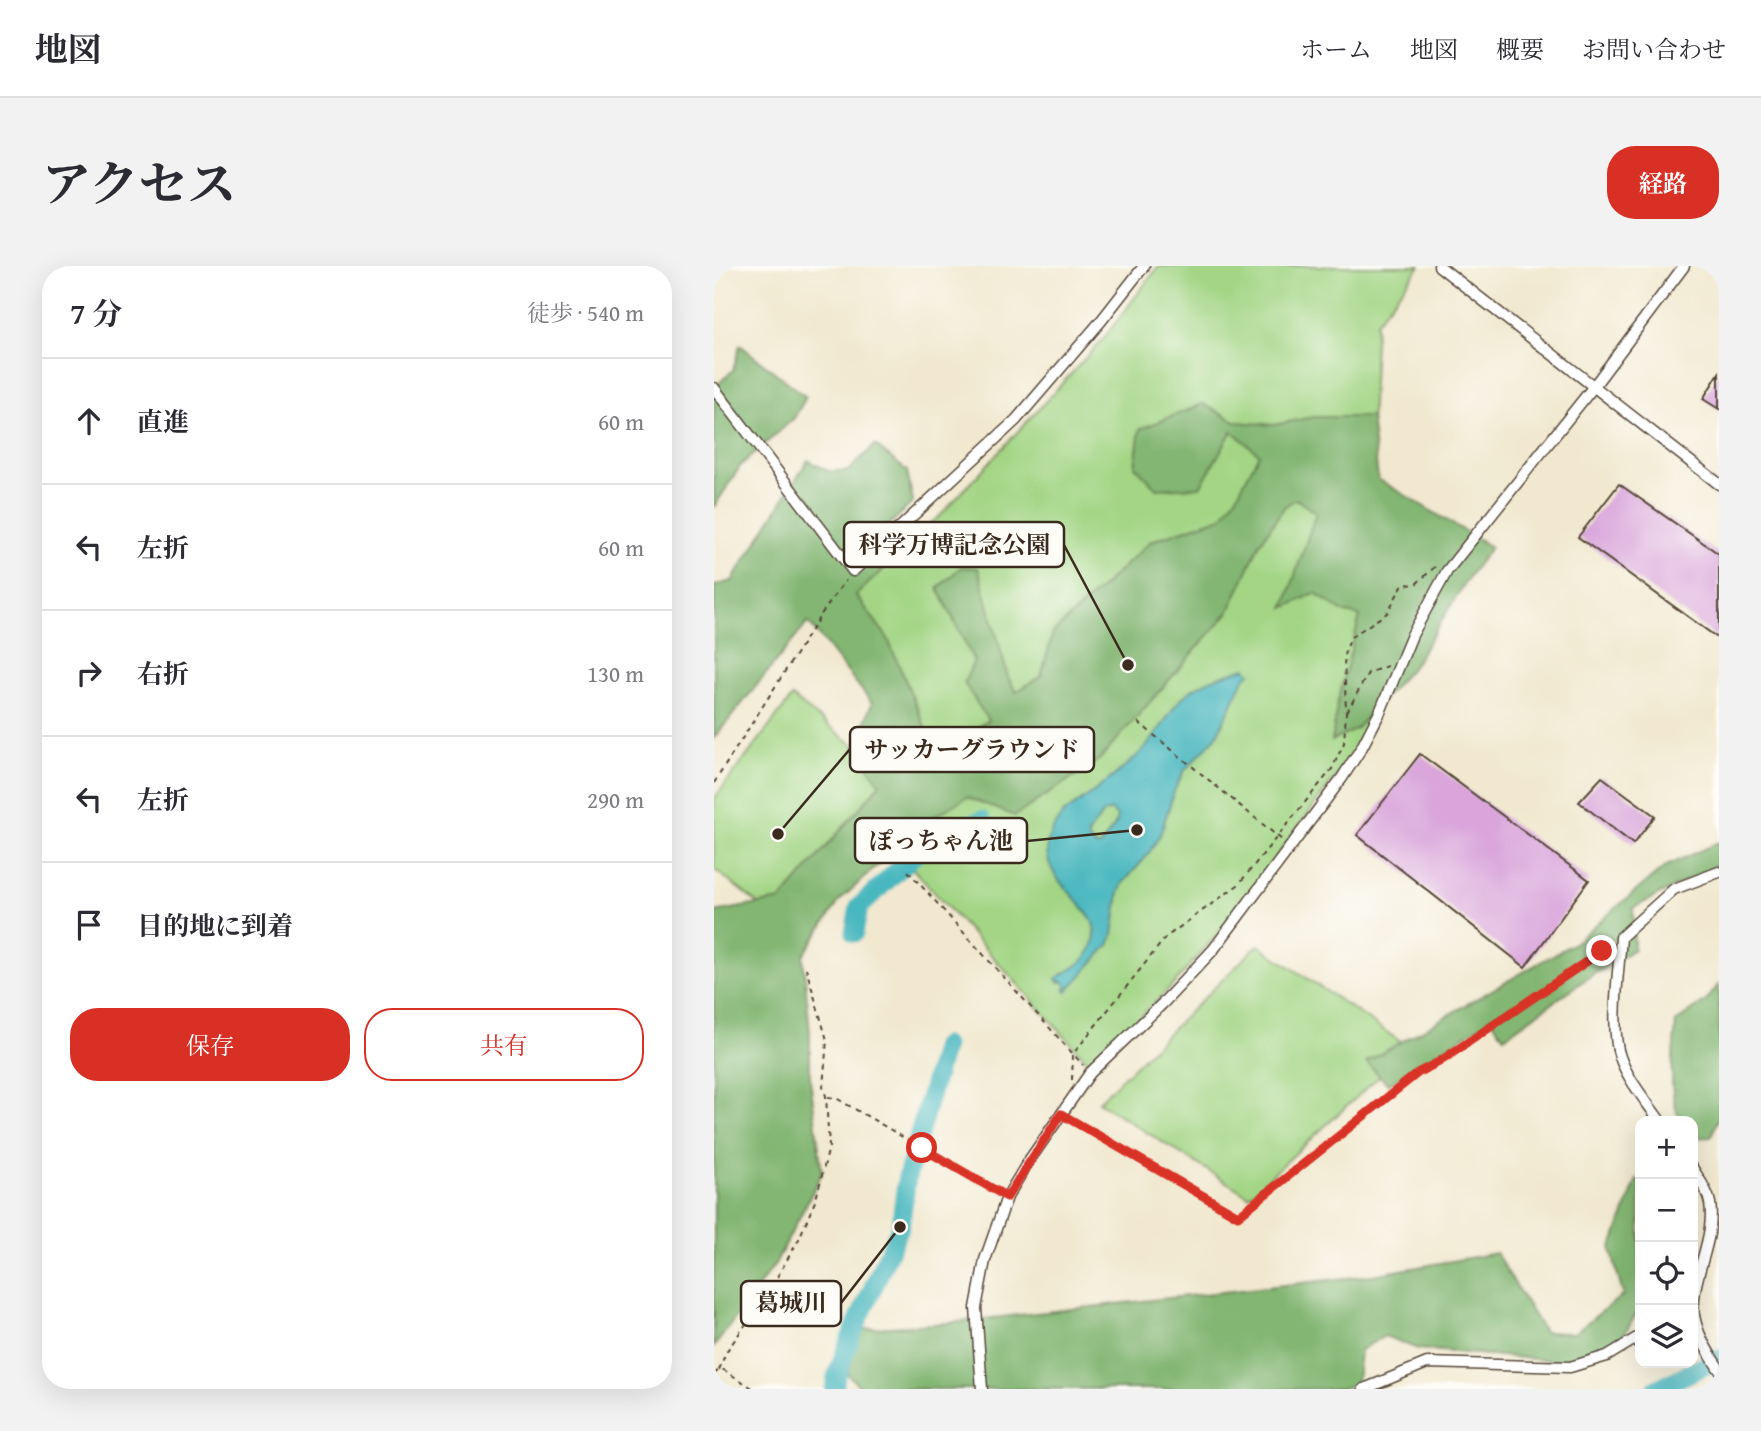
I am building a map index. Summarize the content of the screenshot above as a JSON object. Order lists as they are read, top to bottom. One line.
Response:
{"places":["科学万博記念公園","ぽっちゃん池","サッカーグラウンド","葛城川"],"page":{"header":"地図","nav":["ホーム","地図","概要","お問い合わせ"],"title":"アクセス","buttons":["経路",["保存","共有"]],"heading":["7 分","徒歩 · 540 m"],"list":[["直進","60 m"],["左折","60 m"],["右折","130 m"],["左折","290 m"],"目的地に到着"],"map_buttons":["+","−"]}}
